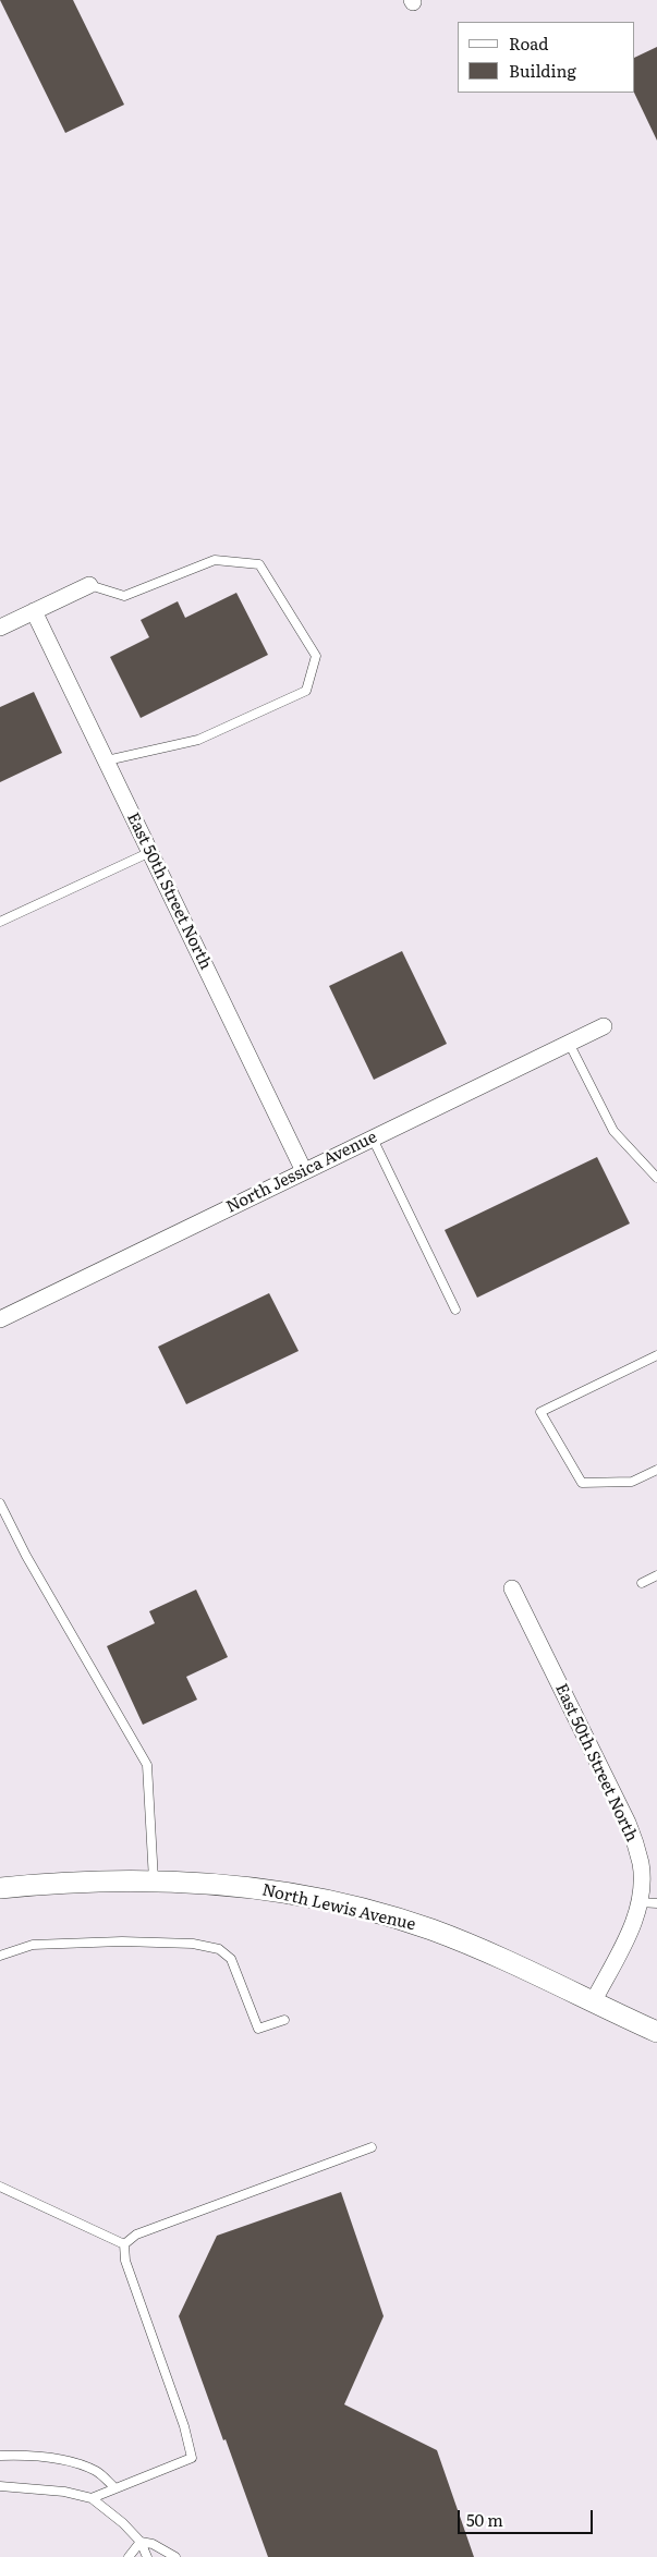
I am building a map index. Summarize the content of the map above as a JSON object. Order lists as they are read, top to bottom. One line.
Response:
{"streets":{"street":["East 50th Street North","North Jessica Avenue","North Lewis Avenue"]},"crossings":[["East 50th Street North","North Jessica Avenue"],["East 50th Street North","North Lewis Avenue"]],"legend":["Road","Building"],"scale_bar":"50 m"}
